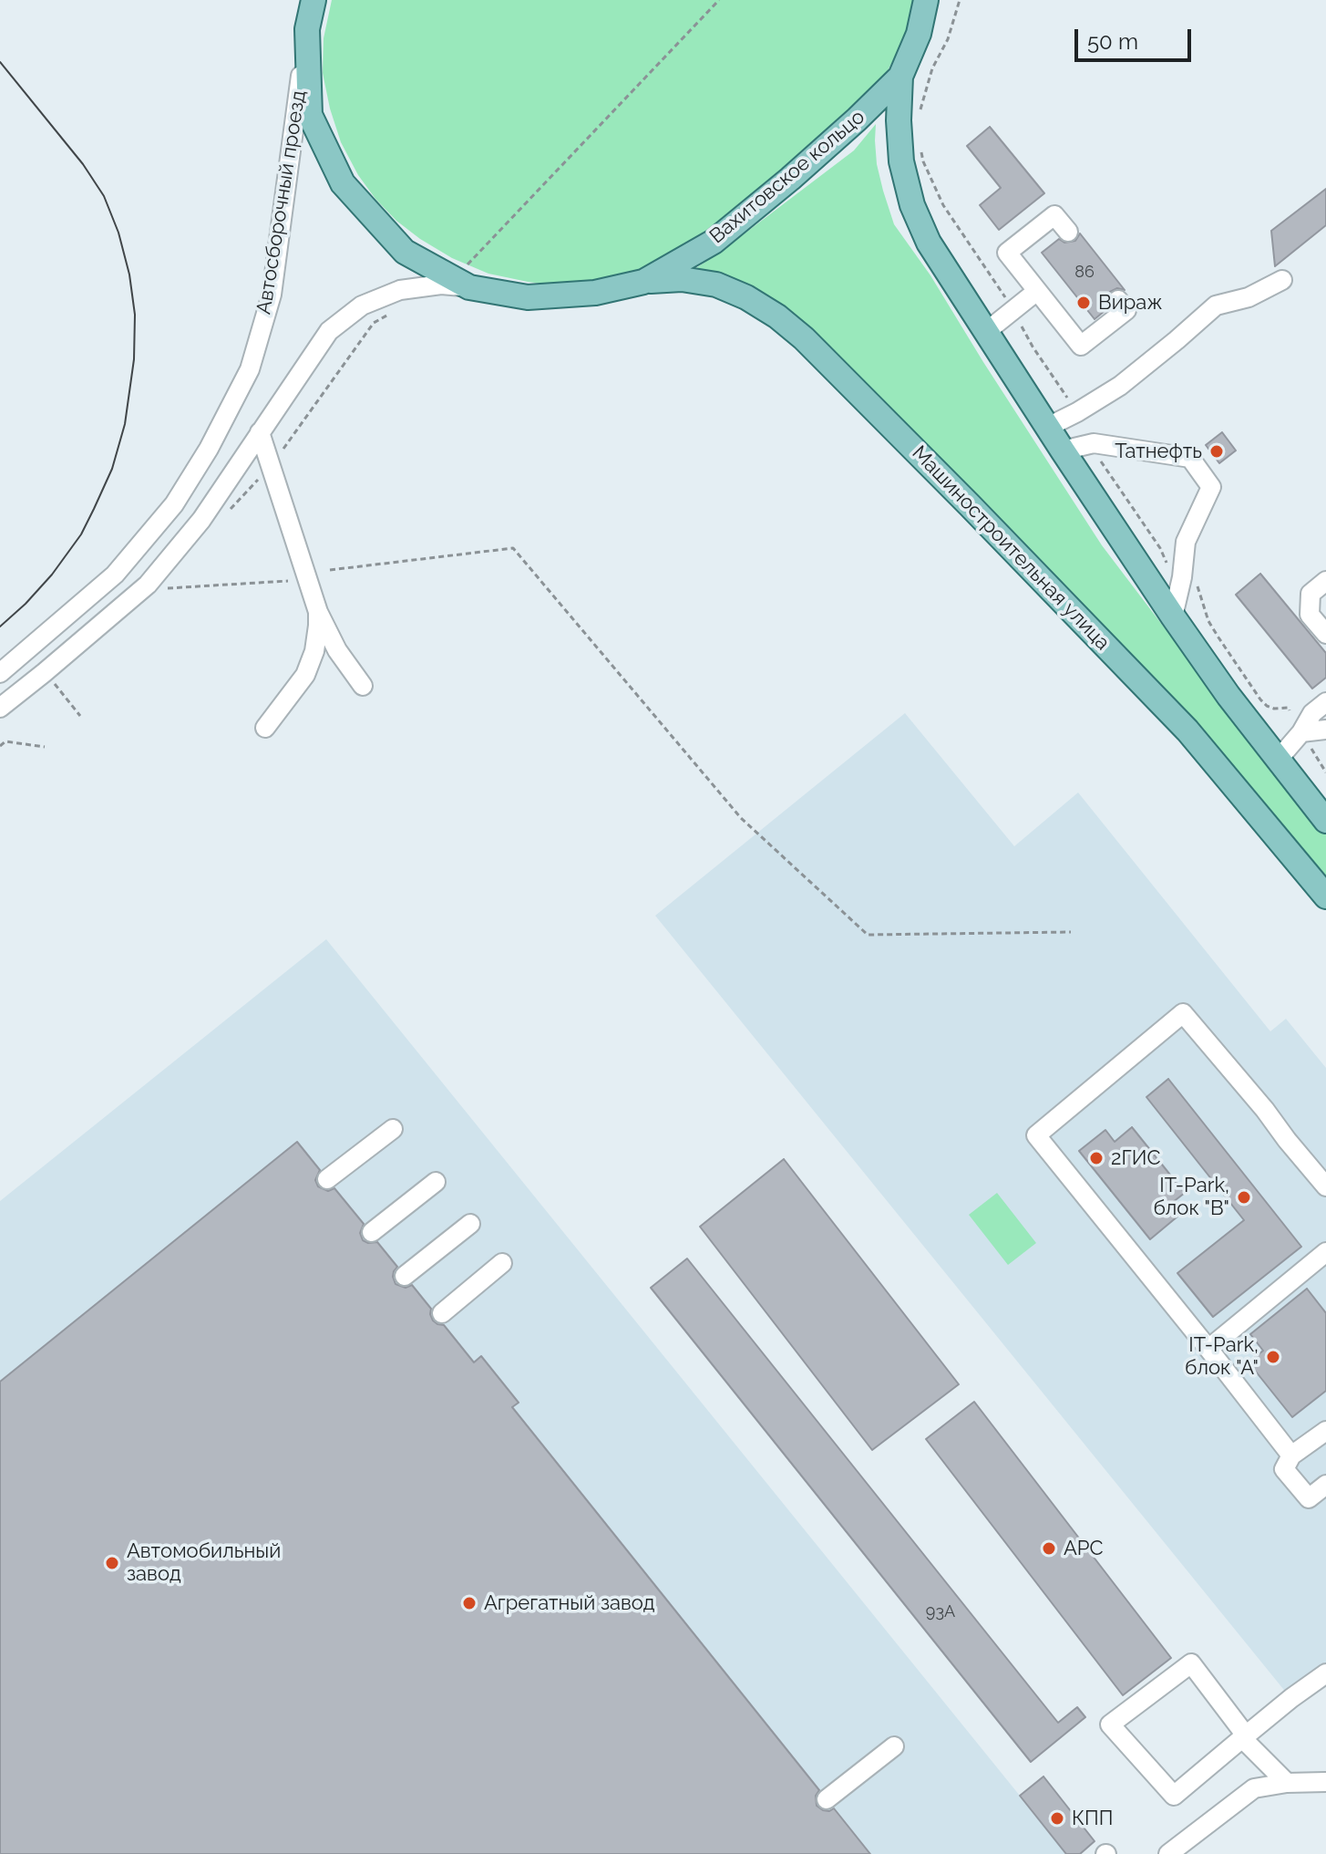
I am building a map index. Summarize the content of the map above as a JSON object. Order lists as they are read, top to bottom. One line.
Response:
{"streets":{"main road":["Вахитовское кольцо","Машиностроительная улица"],"street":["Автосборочный проезд"]},"crossings":[["Вахитовское кольцо","Автосборочный проезд"],["Вахитовское кольцо","Машиностроительная улица"]],"places":["Вираж","Татнефть","2ГИС","IT-Park, блок \"В\"","IT-Park, блок \"А\"","АРС","Автомобильный завод","Агрегатный завод","КПП"],"house_numbers":["86","93А"],"scale_bar":"50 m"}
